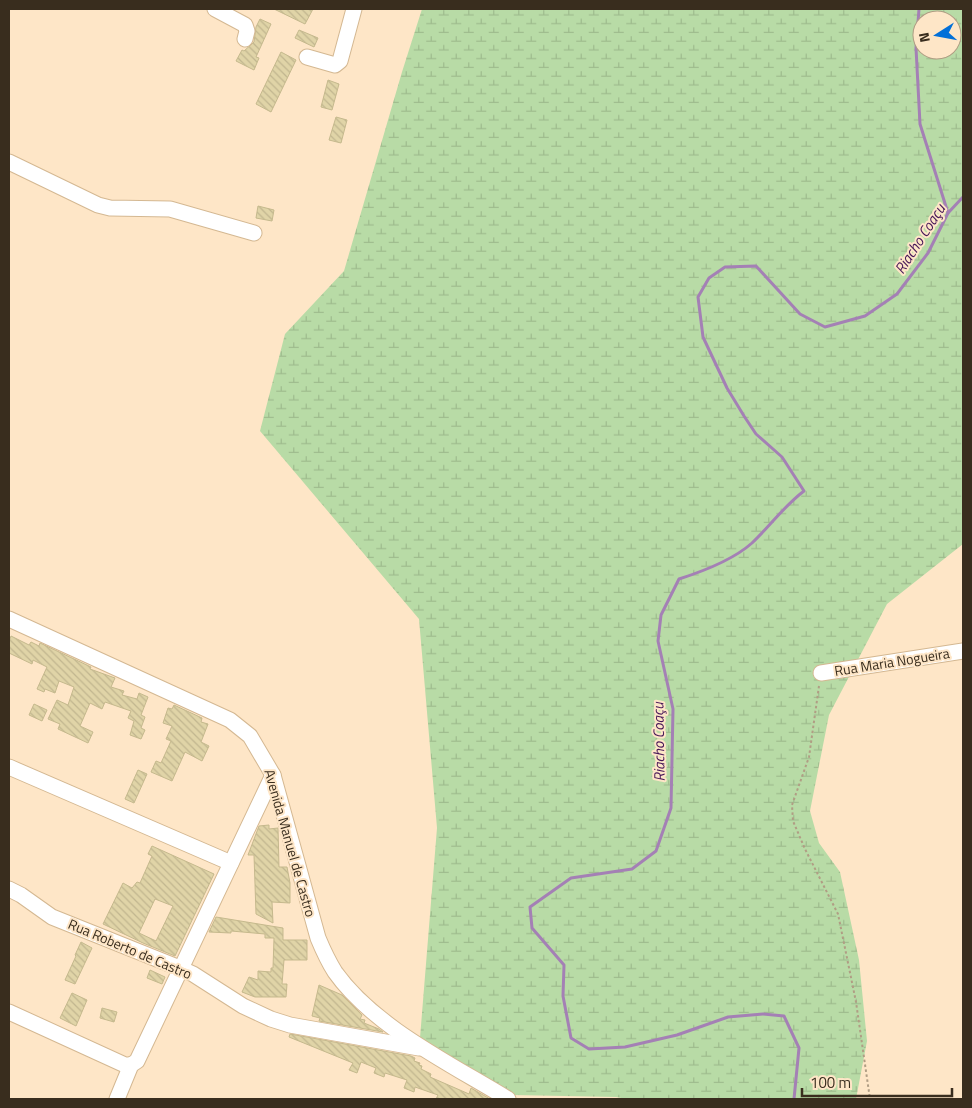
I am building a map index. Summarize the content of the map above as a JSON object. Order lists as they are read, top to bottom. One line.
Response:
{"streets":{"street":["Rua Maria Nogueira","Avenida Manuel de Castro","Rua Roberto de Castro"]},"crossings":[["Avenida Manuel de Castro","Rua Roberto de Castro"]],"water":["Riacho Coaçu"],"scale_bar":"100 m","north":"left"}
